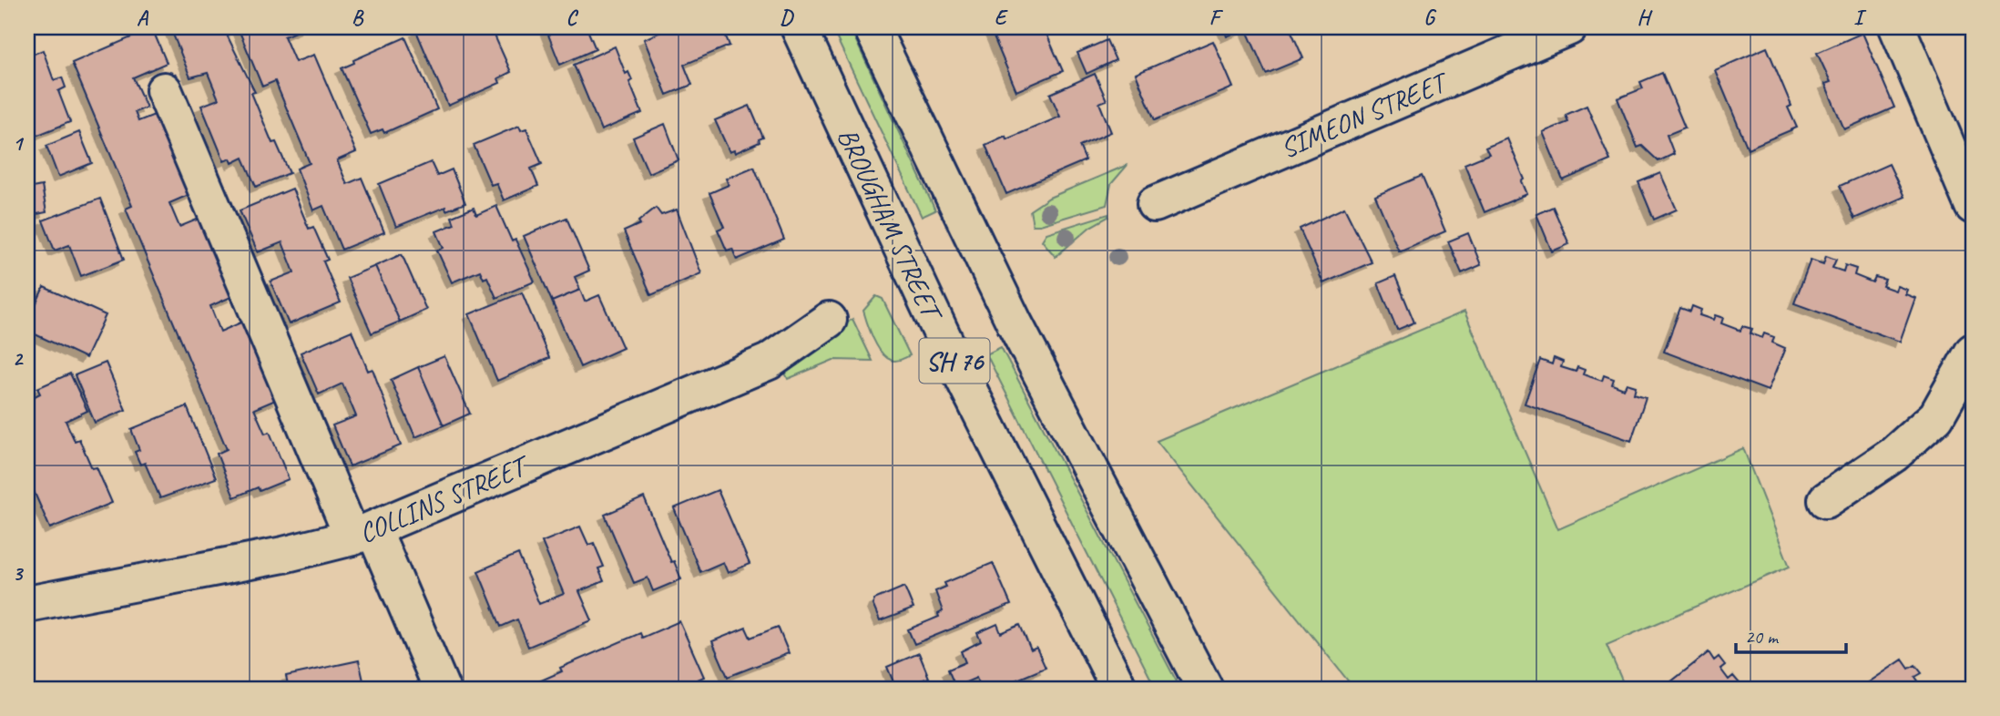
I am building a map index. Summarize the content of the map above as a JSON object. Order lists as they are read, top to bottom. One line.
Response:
{"streets":{"main road":["SIMEON STREET","BROUGHAM STREET","SH 76","COLLINS STREET"]},"scale_bar":"20 m","grid":{"columns":["A","B","C","D","E","F","G","H","I"],"rows":["1","2","3"]}}
